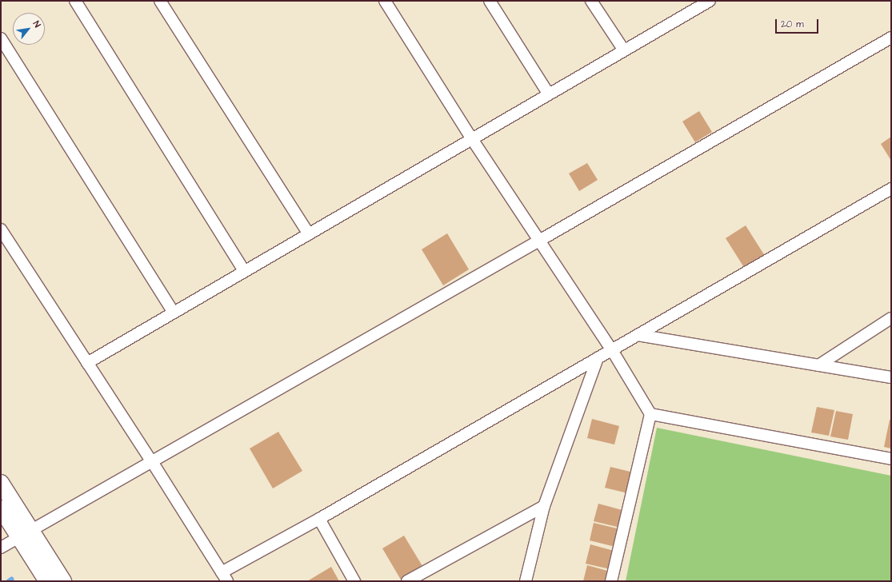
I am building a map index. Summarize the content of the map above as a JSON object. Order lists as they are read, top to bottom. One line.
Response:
{"scale_bar":"20 m","north":"top right"}
